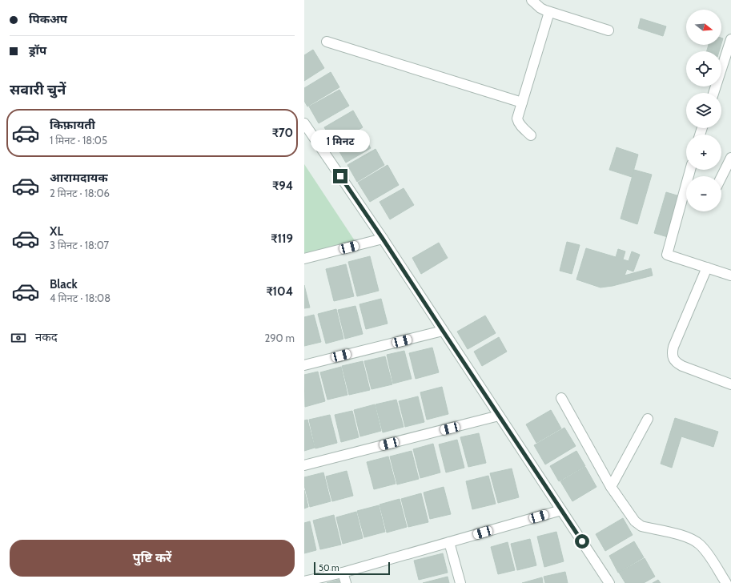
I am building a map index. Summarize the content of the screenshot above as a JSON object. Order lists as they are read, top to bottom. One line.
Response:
{"scale_bar":"50 m","north":"right","page":{"banner":["पिकअप","ड्रॉप"],"map_buttons":["+","−"],"heading":"सवारी चुनें","list":[{"name":"किफ़ायती","note":"1 मिनट · 18:05","value":"₹70"},{"name":"आरामदायक","note":"2 मिनट · 18:06","value":"₹94"},{"name":"XL","note":"3 मिनट · 18:07","value":"₹119"},{"name":"Black","note":"4 मिनट · 18:08","value":"₹104"}],"bubble":"1 मिनट","pay":["नकद","290 m"],"buttons":"पुष्टि करें","scale":"50 m"}}
